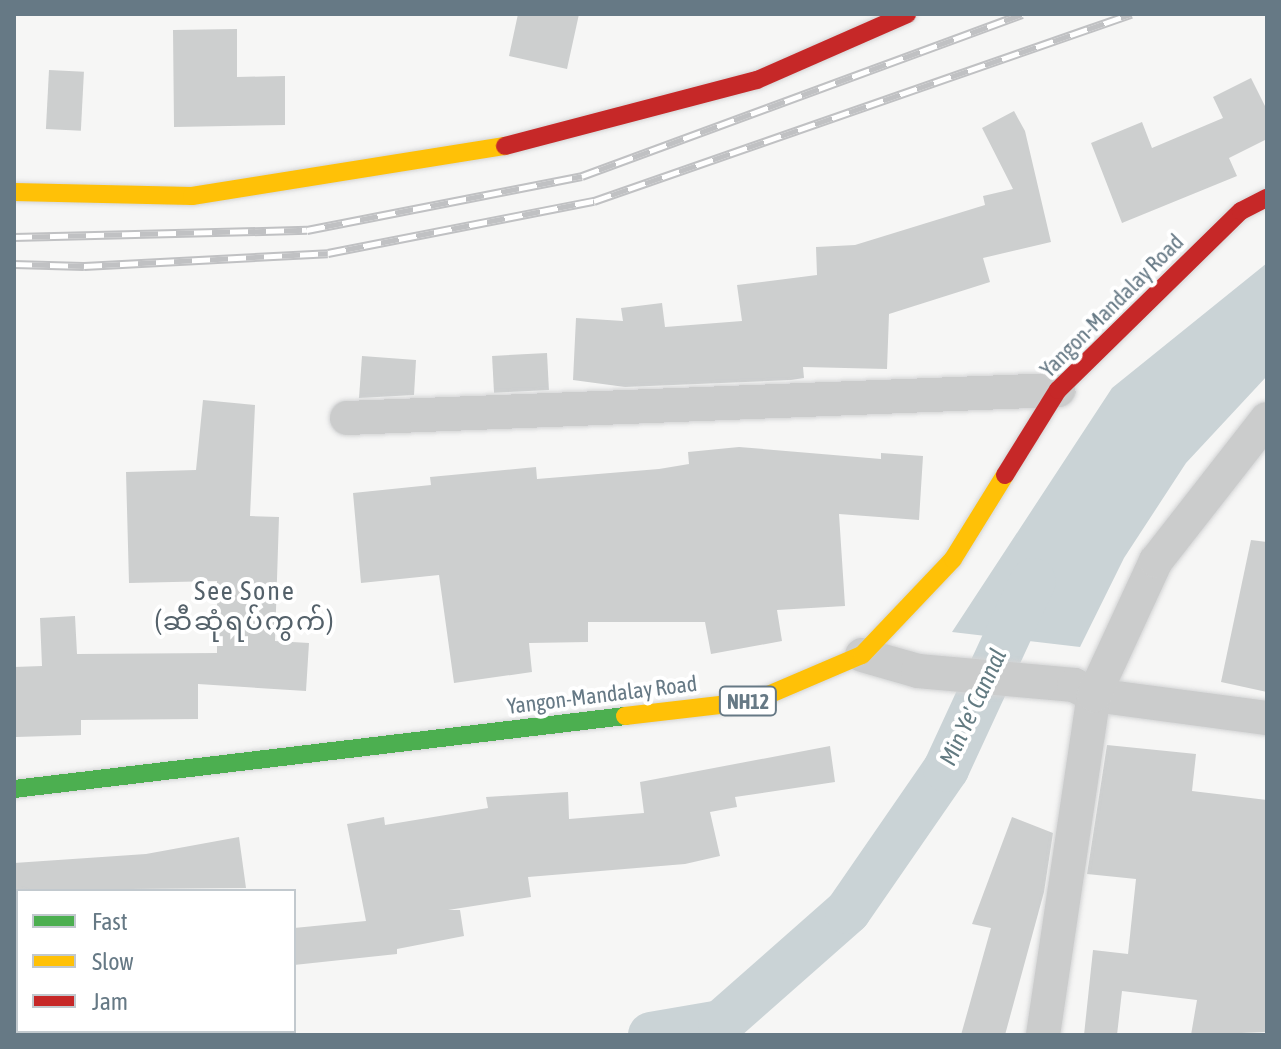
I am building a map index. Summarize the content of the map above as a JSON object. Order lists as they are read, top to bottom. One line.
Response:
{"streets":{"main road":["Yangon-Mandalay Road","NH12"]},"districts":["See Sone (ဆီဆုံရပ်ကွက်)"],"water":["Min Ye' Cannal"],"legend":["Fast","Slow","Jam"]}
